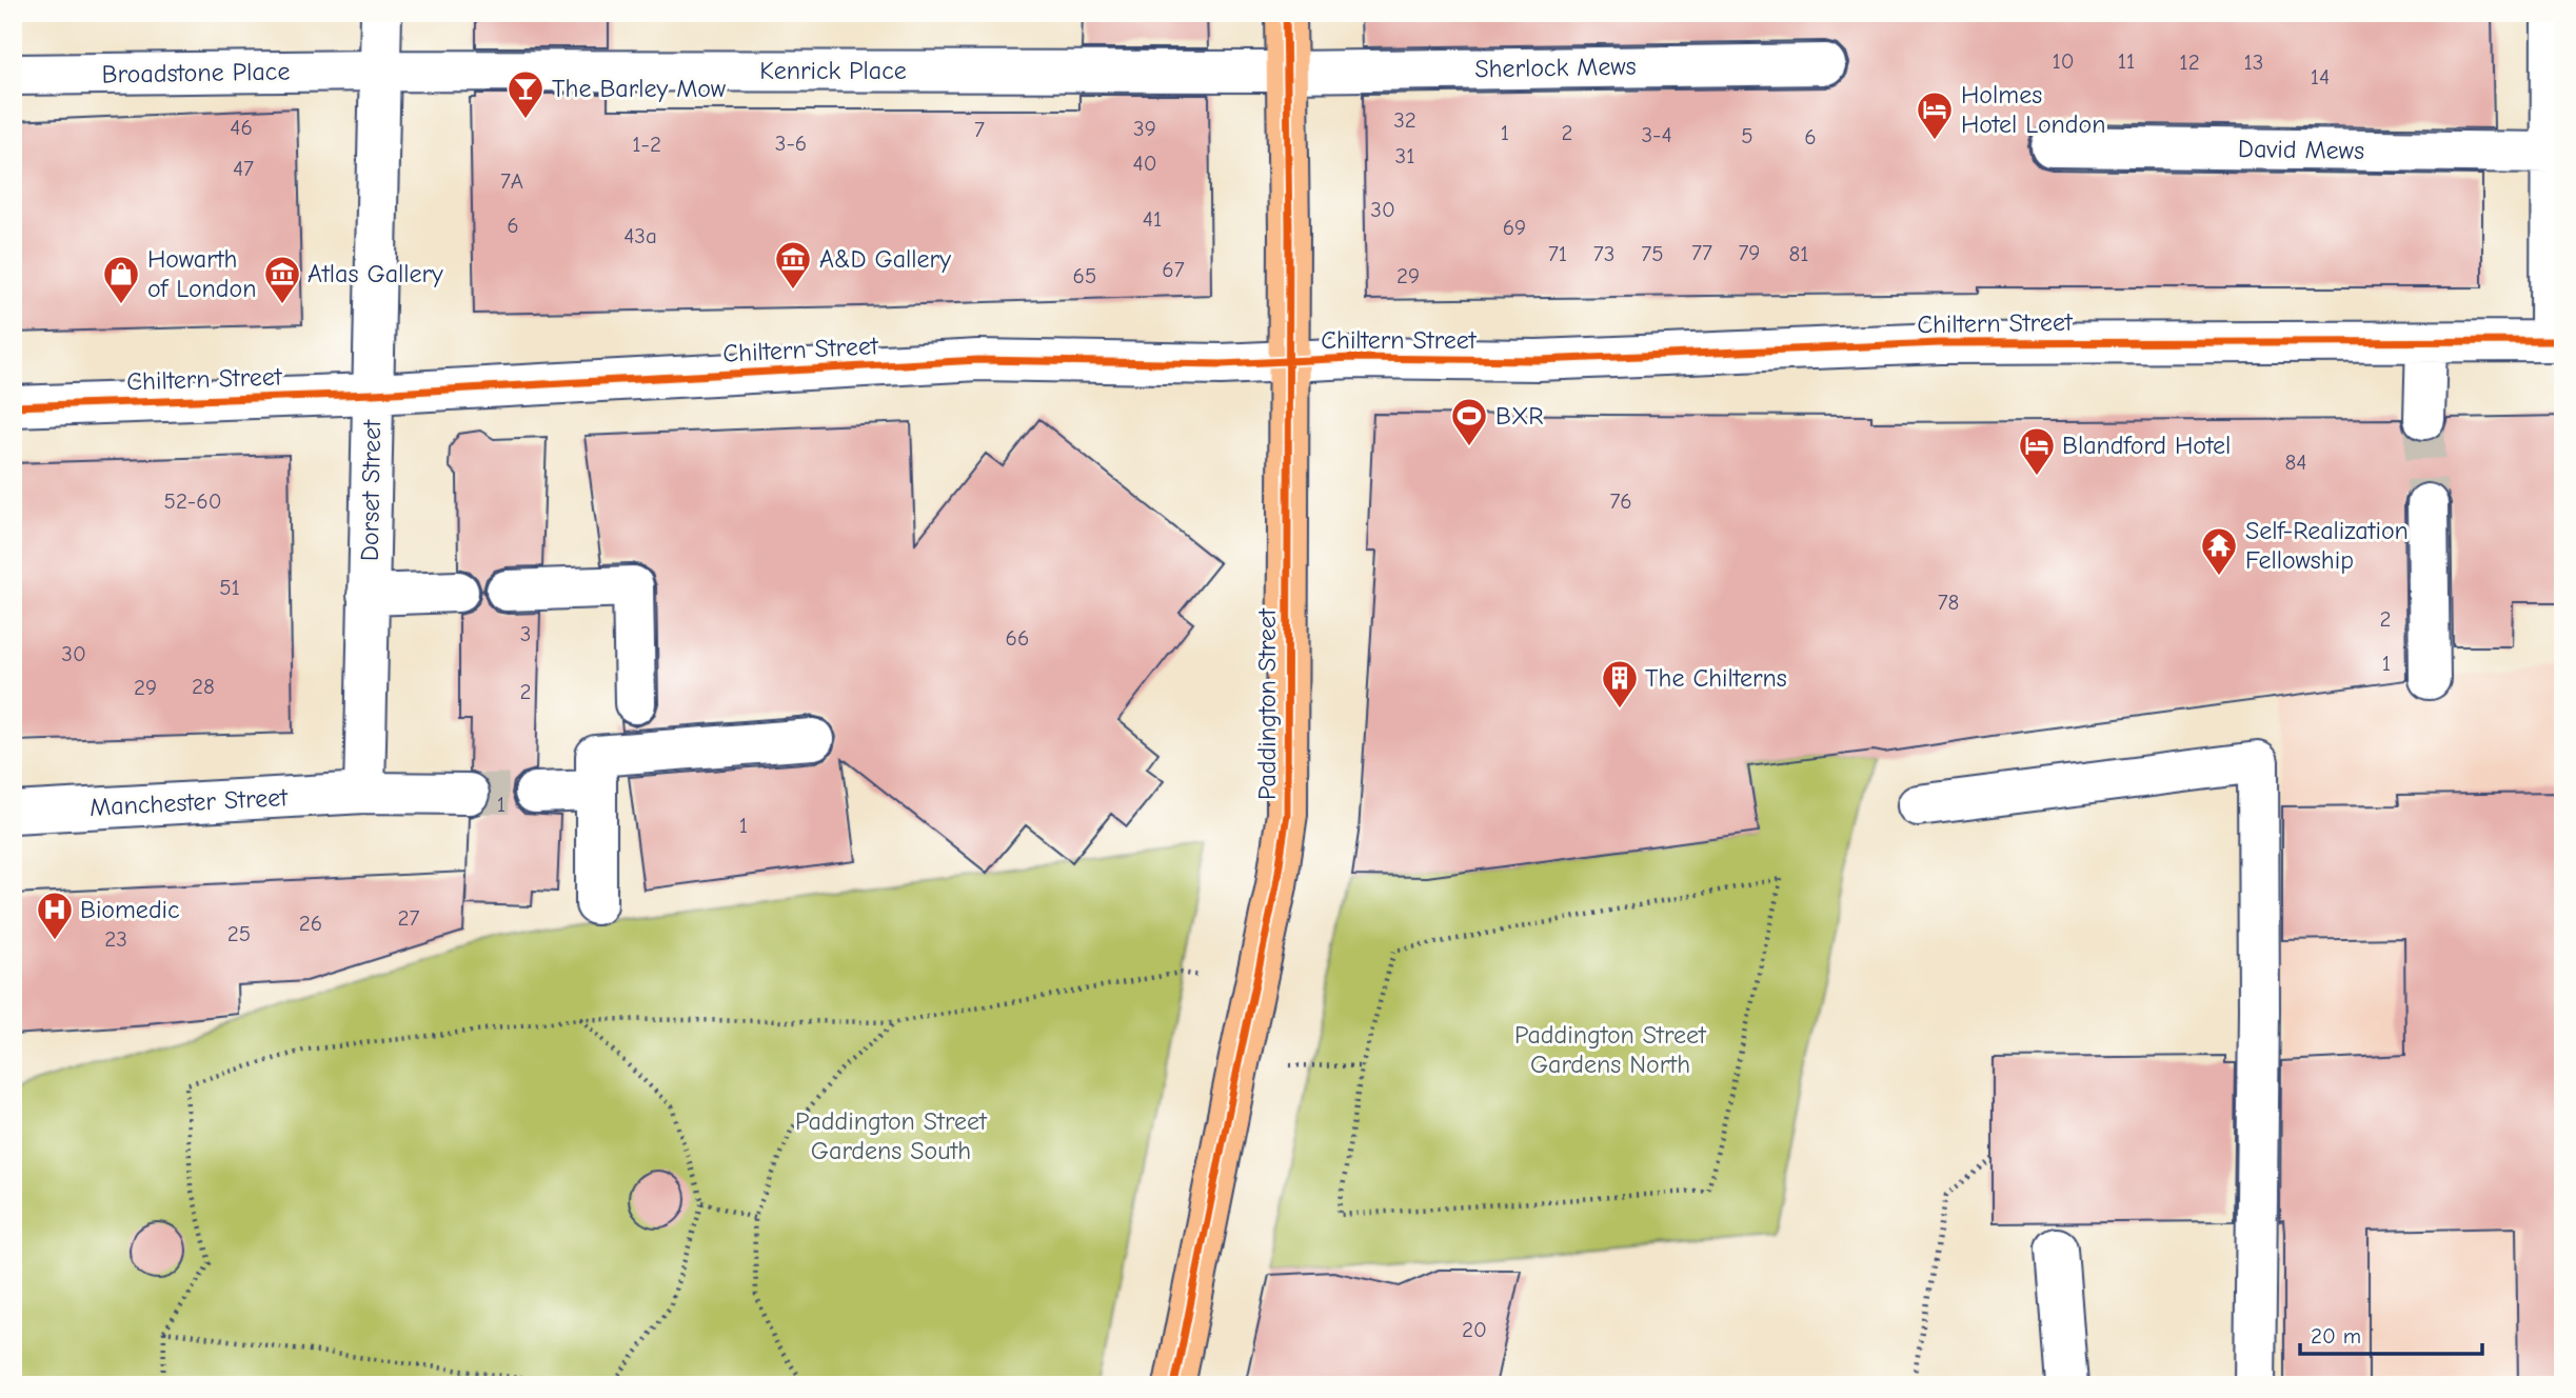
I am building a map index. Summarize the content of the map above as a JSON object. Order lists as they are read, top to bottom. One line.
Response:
{"streets":{"main road":["Paddington Street"],"street":["Sherlock Mews","Kenrick Place","Broadstone Place","David Mews","Chiltern Street","Dorset Street","Manchester Street"]},"crossings":[["Sherlock Mews","Kenrick Place"],["Sherlock Mews","Paddington Street"],["Kenrick Place","Broadstone Place"],["Kenrick Place","Dorset Street"],["Kenrick Place","Paddington Street"],["Broadstone Place","Dorset Street"],["Chiltern Street","Dorset Street"],["Chiltern Street","Paddington Street"],["Dorset Street","Manchester Street"]],"parks":["Paddington Street Gardens North","Paddington Street Gardens South"],"places":{"bar":["The Barley Mow"],"hotel":["Holmes Hotel London","Blandford Hotel"],"museum":["A&D Gallery","Atlas Gallery"],"shop":["Howarth of London"],"sports":["BXR"],"temple":["Self-Realization Fellowship"],"building":["The Chilterns"],"hospital":["Biomedic"]},"house_numbers":["10","11","12","13","14","32","46","39","7","1","2","3-4","5","6","3-6","1-2","31","40","47","7A","30","41","6","69","43a","77","79","71","73","75","81","67","65","29","84","52-60","76","51","78","2","3","66","30","1","28","29","2","1","1","27","26","25","23","20"],"scale_bar":"20 m"}
